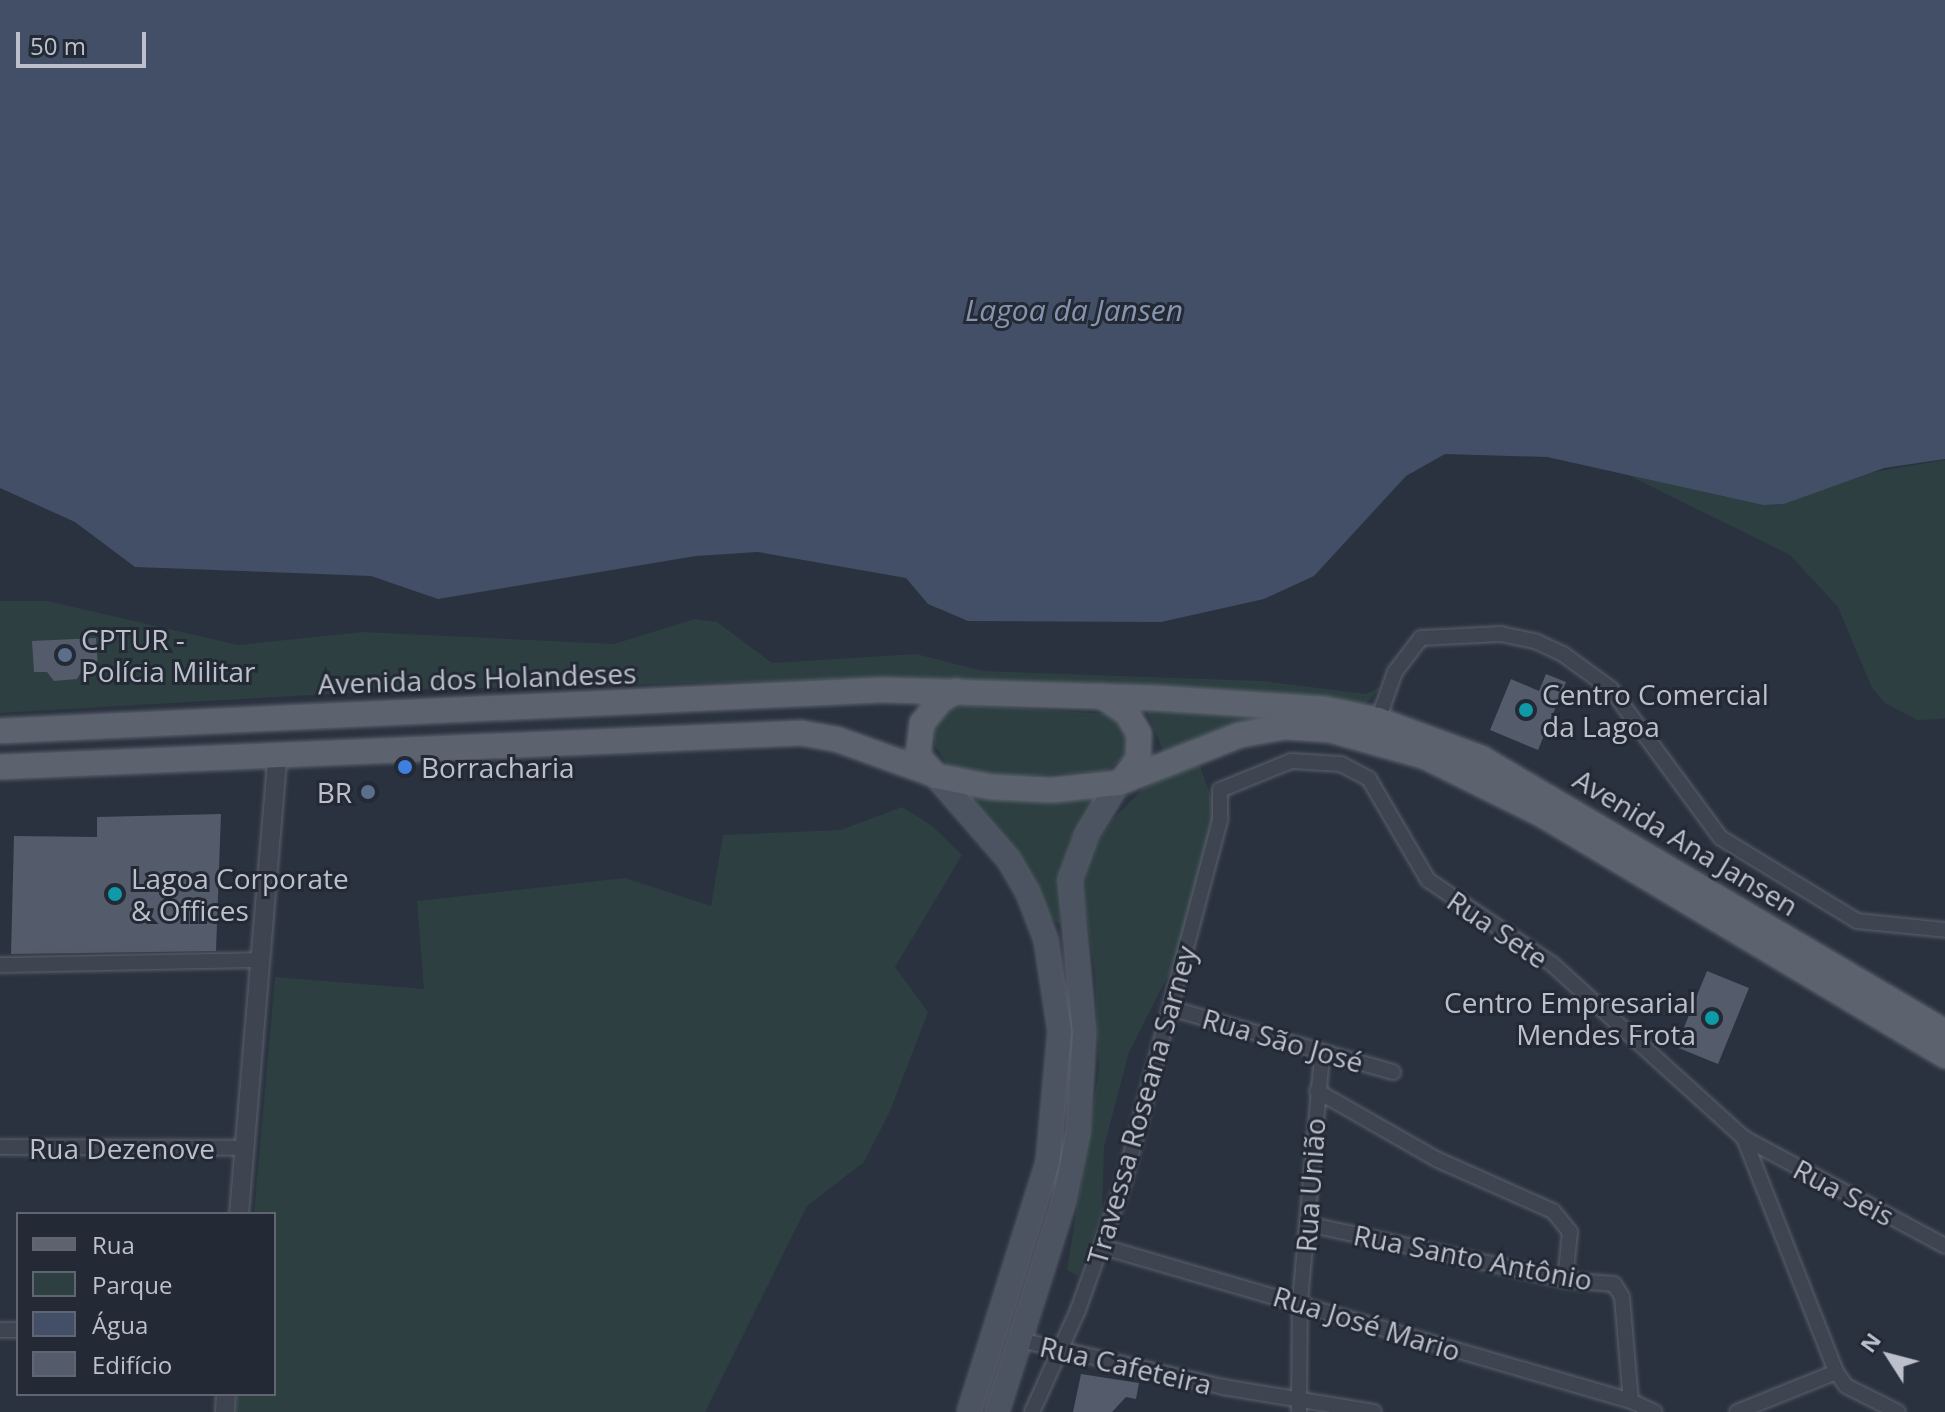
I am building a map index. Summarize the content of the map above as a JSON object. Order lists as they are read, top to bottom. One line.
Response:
{"streets":{"main road":["Avenida dos Holandeses","Avenida Ana Jansen"],"street":["Rua Sete","Rua São José","Travessa Roseana Sarney","Rua Dezenove","Rua União","Rua Seis","Rua Santo Antônio","Rua José Mario","Rua Cafeteira"]},"crossings":[["Avenida dos Holandeses","Avenida Ana Jansen"],["Rua Sete","Travessa Roseana Sarney"],["Rua Sete","Rua Seis"],["Rua São José","Travessa Roseana Sarney"],["Rua São José","Rua União"],["Travessa Roseana Sarney","Rua José Mario"],["Travessa Roseana Sarney","Rua Cafeteira"],["Rua União","Rua Santo Antônio"],["Rua União","Rua José Mario"],["Rua União","Rua Cafeteira"],["Rua Santo Antônio","Rua José Mario"]],"water":["Lagoa da Jansen"],"places":["CPTUR - Polícia Militar","Centro Comercial da Lagoa","Borracharia","BR","Lagoa Corporate & Offices","Centro Empresarial Mendes Frota"],"legend":["Rua","Parque","Água","Edifício"],"scale_bar":"50 m","north":"top left"}
